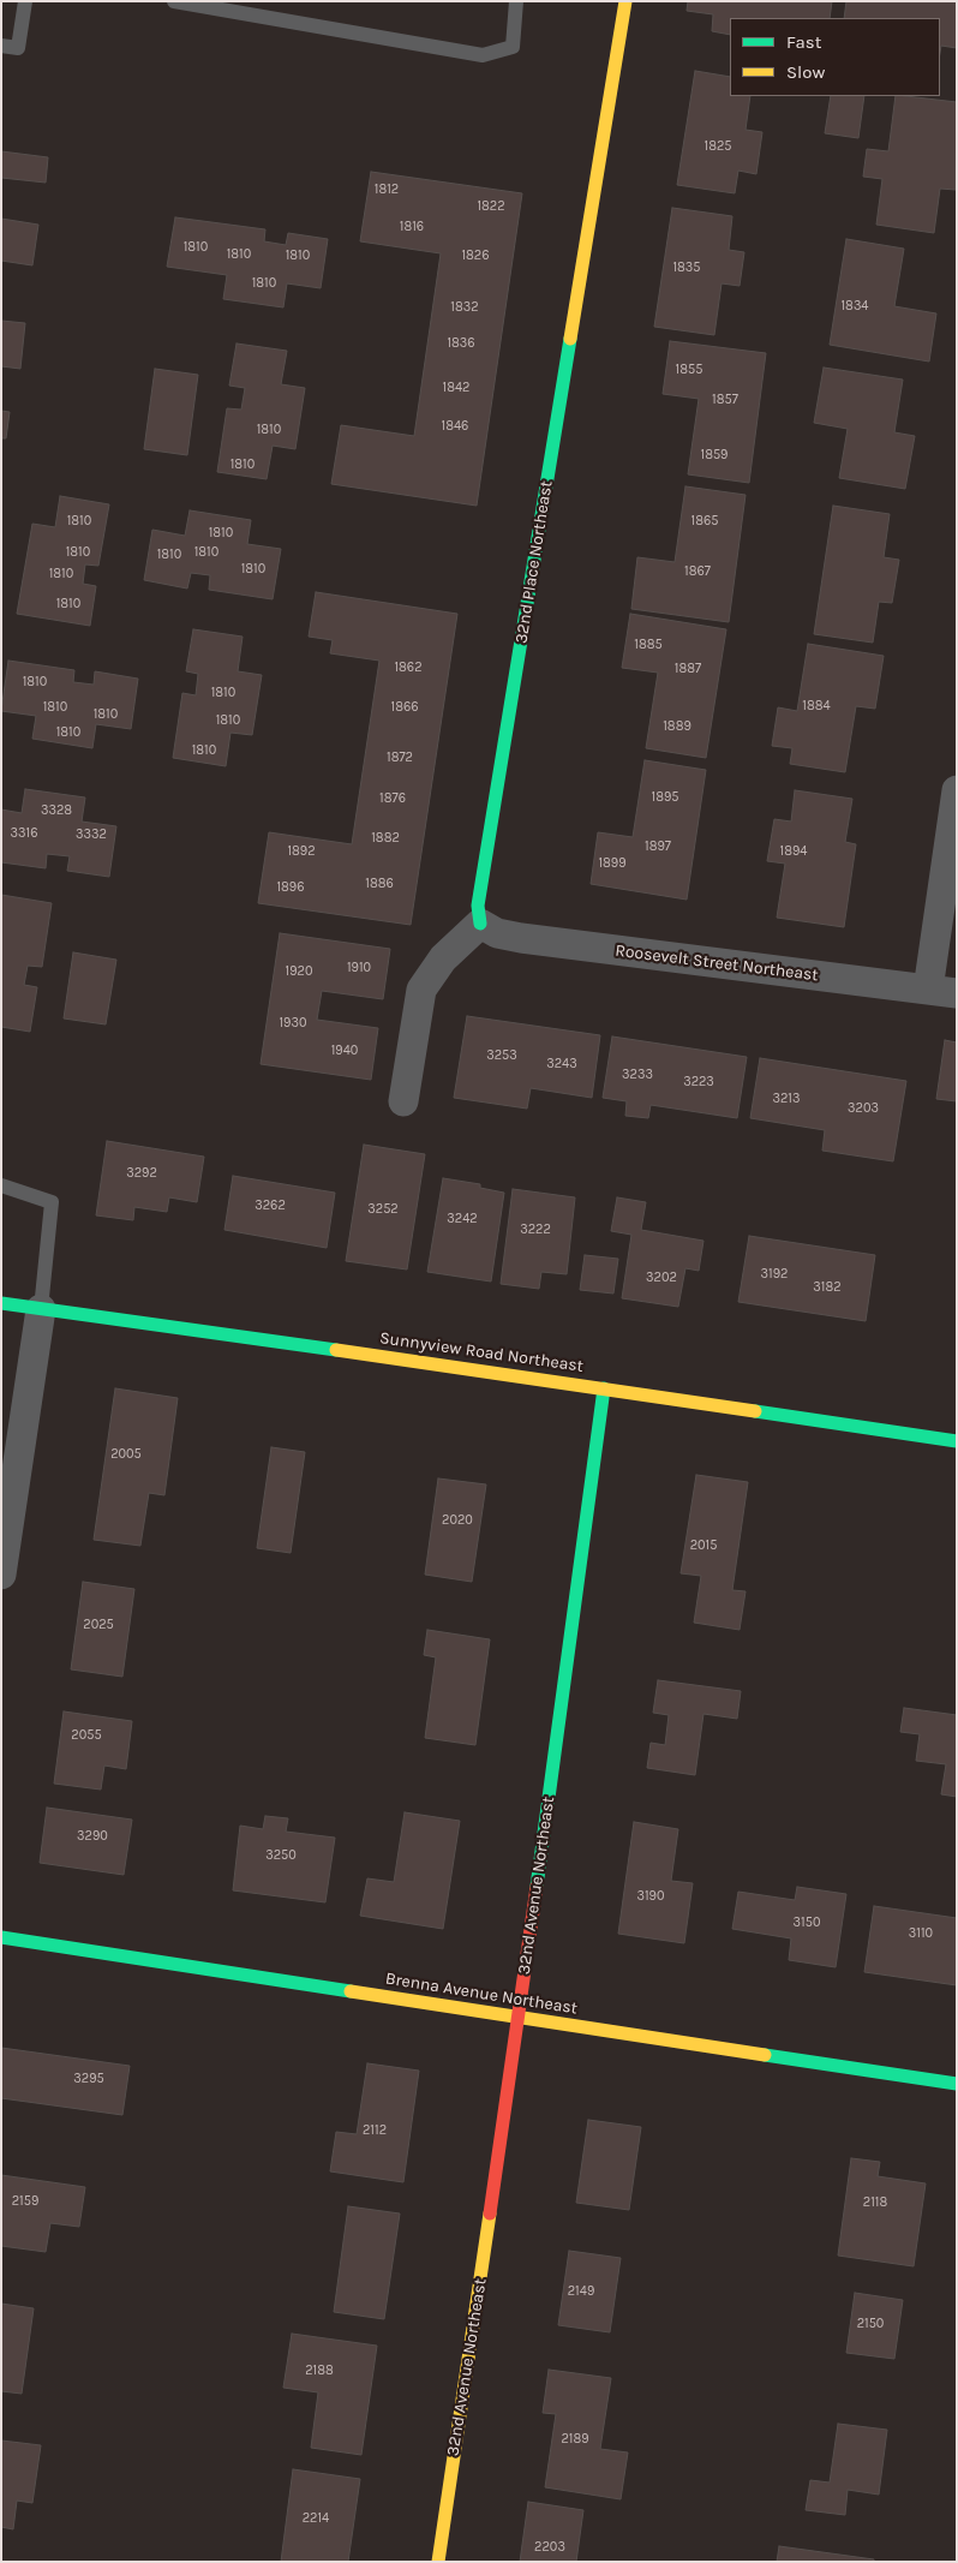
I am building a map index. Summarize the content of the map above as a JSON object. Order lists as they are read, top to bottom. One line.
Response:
{"streets":{"street":["32nd Place Northeast","Roosevelt Street Northeast","Sunnyview Road Northeast","32nd Avenue Northeast","Brenna Avenue Northeast"]},"crossings":[["32nd Place Northeast","Roosevelt Street Northeast"],["Sunnyview Road Northeast","32nd Avenue Northeast"],["32nd Avenue Northeast","Brenna Avenue Northeast"]],"house_numbers":["1825","1812","1822","1816","1810","1810","1810","1826","1835","1810","1834","1832","1836","1855","1842","1857","1846","1810","1859","1810","1810","1865","1810","1810","1810","1810","1810","1867","1810","1810","1885","1862","1887","1810","1810","1884","1810","1866","1810","1810","1889","1810","1810","1872","1895","1876","3328","3316","3332","1882","1897","1892","1894","1899","1886","1896","1910","1920","1930","1940","3253","3243","3233","3223","3213","3203","3292","3262","3252","3242","3222","3192","3202","3182","2005","2020","2015","2025","2055","3290","3250","3190","3150","3110","3295","2112","2159","2118","2149","2150","2188","2189","2214","2203"],"legend":["Fast","Slow"]}
